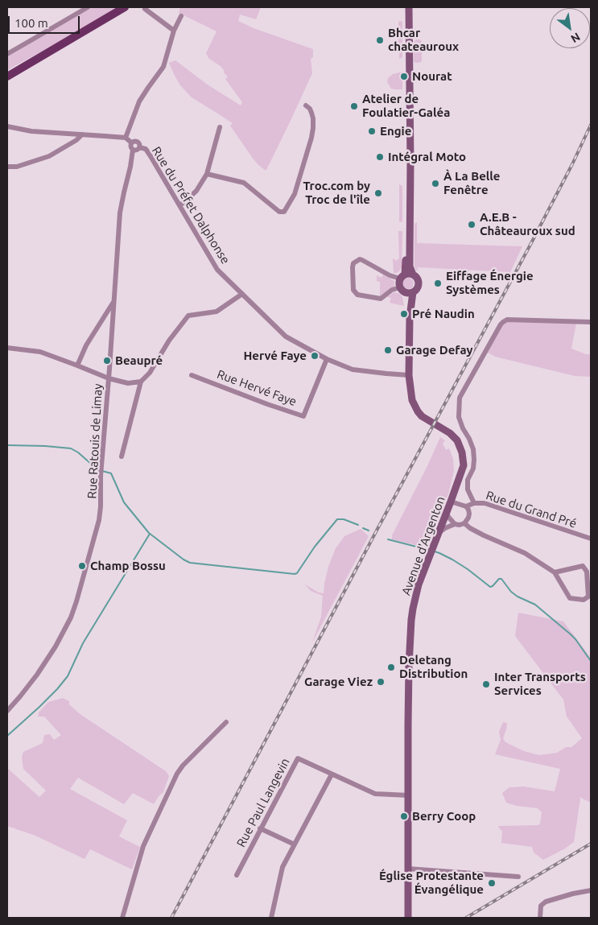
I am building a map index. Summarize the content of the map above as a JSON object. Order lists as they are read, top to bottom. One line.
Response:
{"streets":{"main road":["Avenue d'Argenton"],"street":["Rue du Préfet Dalphonse","Rue Hervé Faye","Rue Ratouis de Limay","Rue du Grand Pré","Rue Paul Langevin"]},"crossings":[["Rue du Préfet Dalphonse","Rue Hervé Faye"],["Rue du Préfet Dalphonse","Rue Ratouis de Limay"],["Rue du Préfet Dalphonse","Avenue d'Argenton"],["Rue du Grand Pré","Avenue d'Argenton"],["Avenue d'Argenton","Rue Paul Langevin"]],"places":["Bhcar chateauroux","Nourat","Atelier de Foulatier-Galéa","Engie","Intégral Moto","À La Belle Fenêtre","Troc.com by Troc de l'île","A.E.B - Châteauroux sud","Eiffage Énergie Systèmes","Pré Naudin","Garage Defay","Hervé Faye","Beaupré","Champ Bossu","Deletang Distribution","Garage Viez","Inter Transports Services","Berry Coop","Église Protestante Évangélique"],"scale_bar":"100 m","north":"bottom right"}
